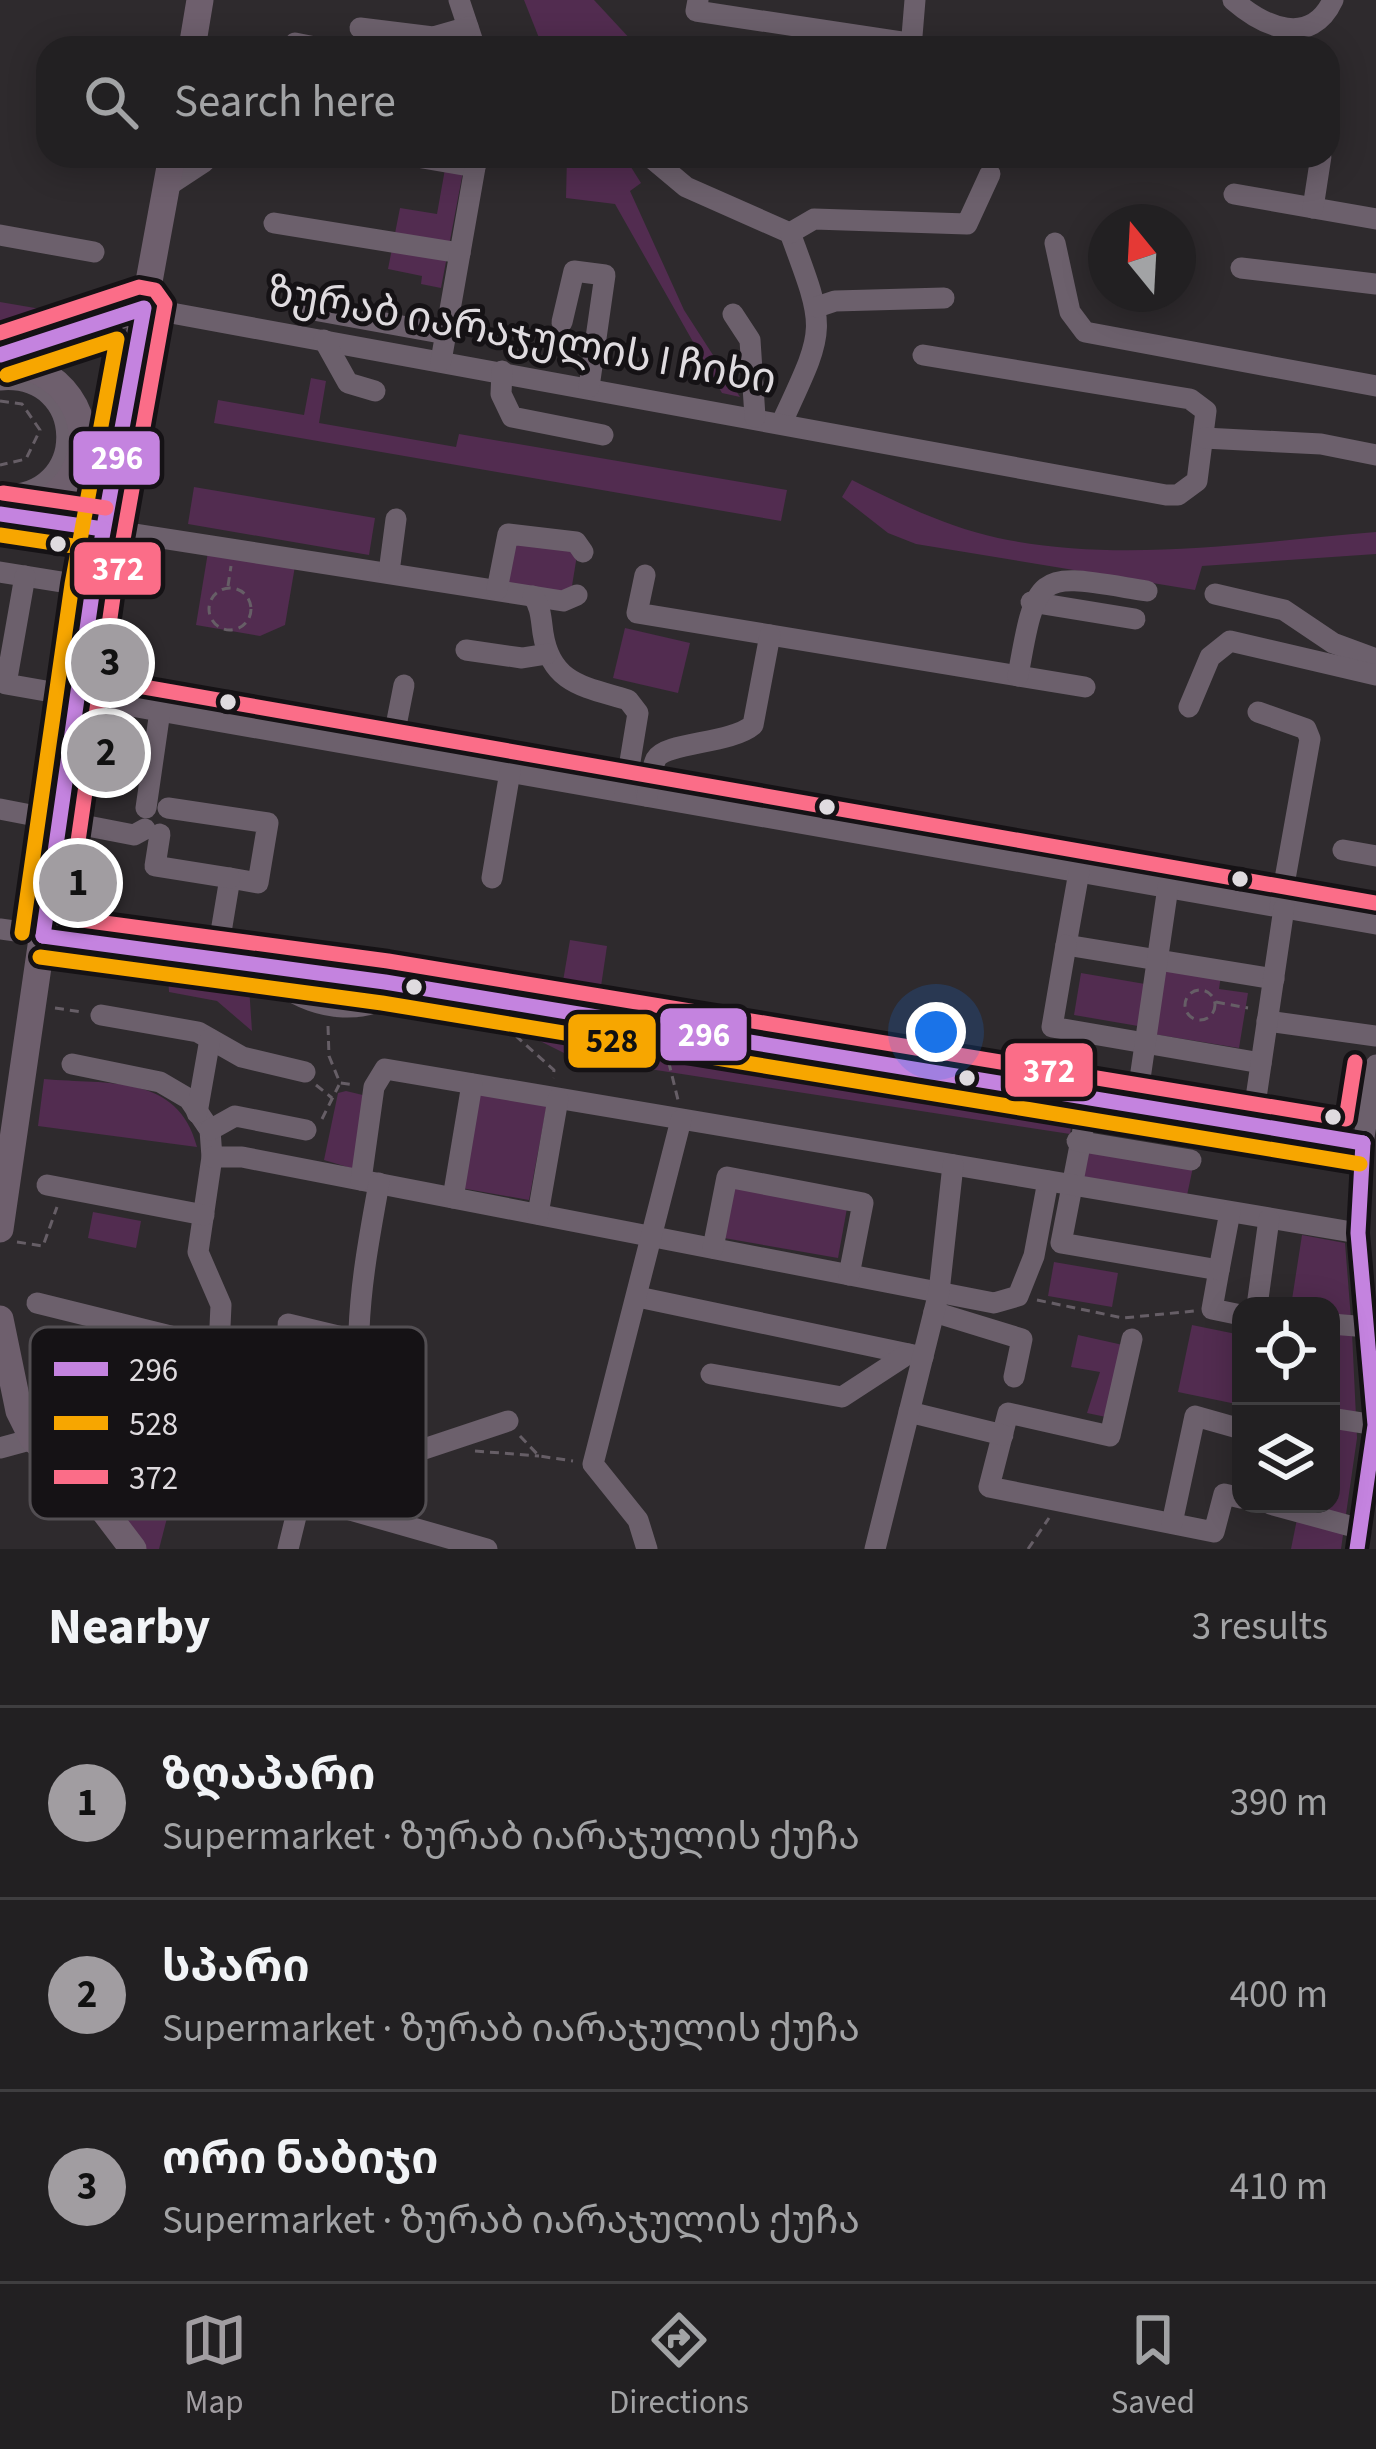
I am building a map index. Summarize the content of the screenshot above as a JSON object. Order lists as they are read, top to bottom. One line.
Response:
{"streets":{"street":["ზურაბ იარაჯულის I ჩიხი"]},"lines":["transit line 372","transit line 296","transit line 528"],"legend":["296","528","372"],"north":"top","page":{"search":"Search here","pins":["3","2","1"],"heading":["Nearby","3 results"],"list":[{"mark":"1","name":"ზღაპარი","note":"Supermarket · ზურაბ იარაჯულის ქუჩა","value":"390 m"},{"mark":"2","name":"სპარი","note":"Supermarket · ზურაბ იარაჯულის ქუჩა","value":"400 m"},{"mark":"3","name":"ორი ნაბიჯი","note":"Supermarket · ზურაბ იარაჯულის ქუჩა","value":"410 m"}],"nav":["Map","Directions","Saved"]}}
